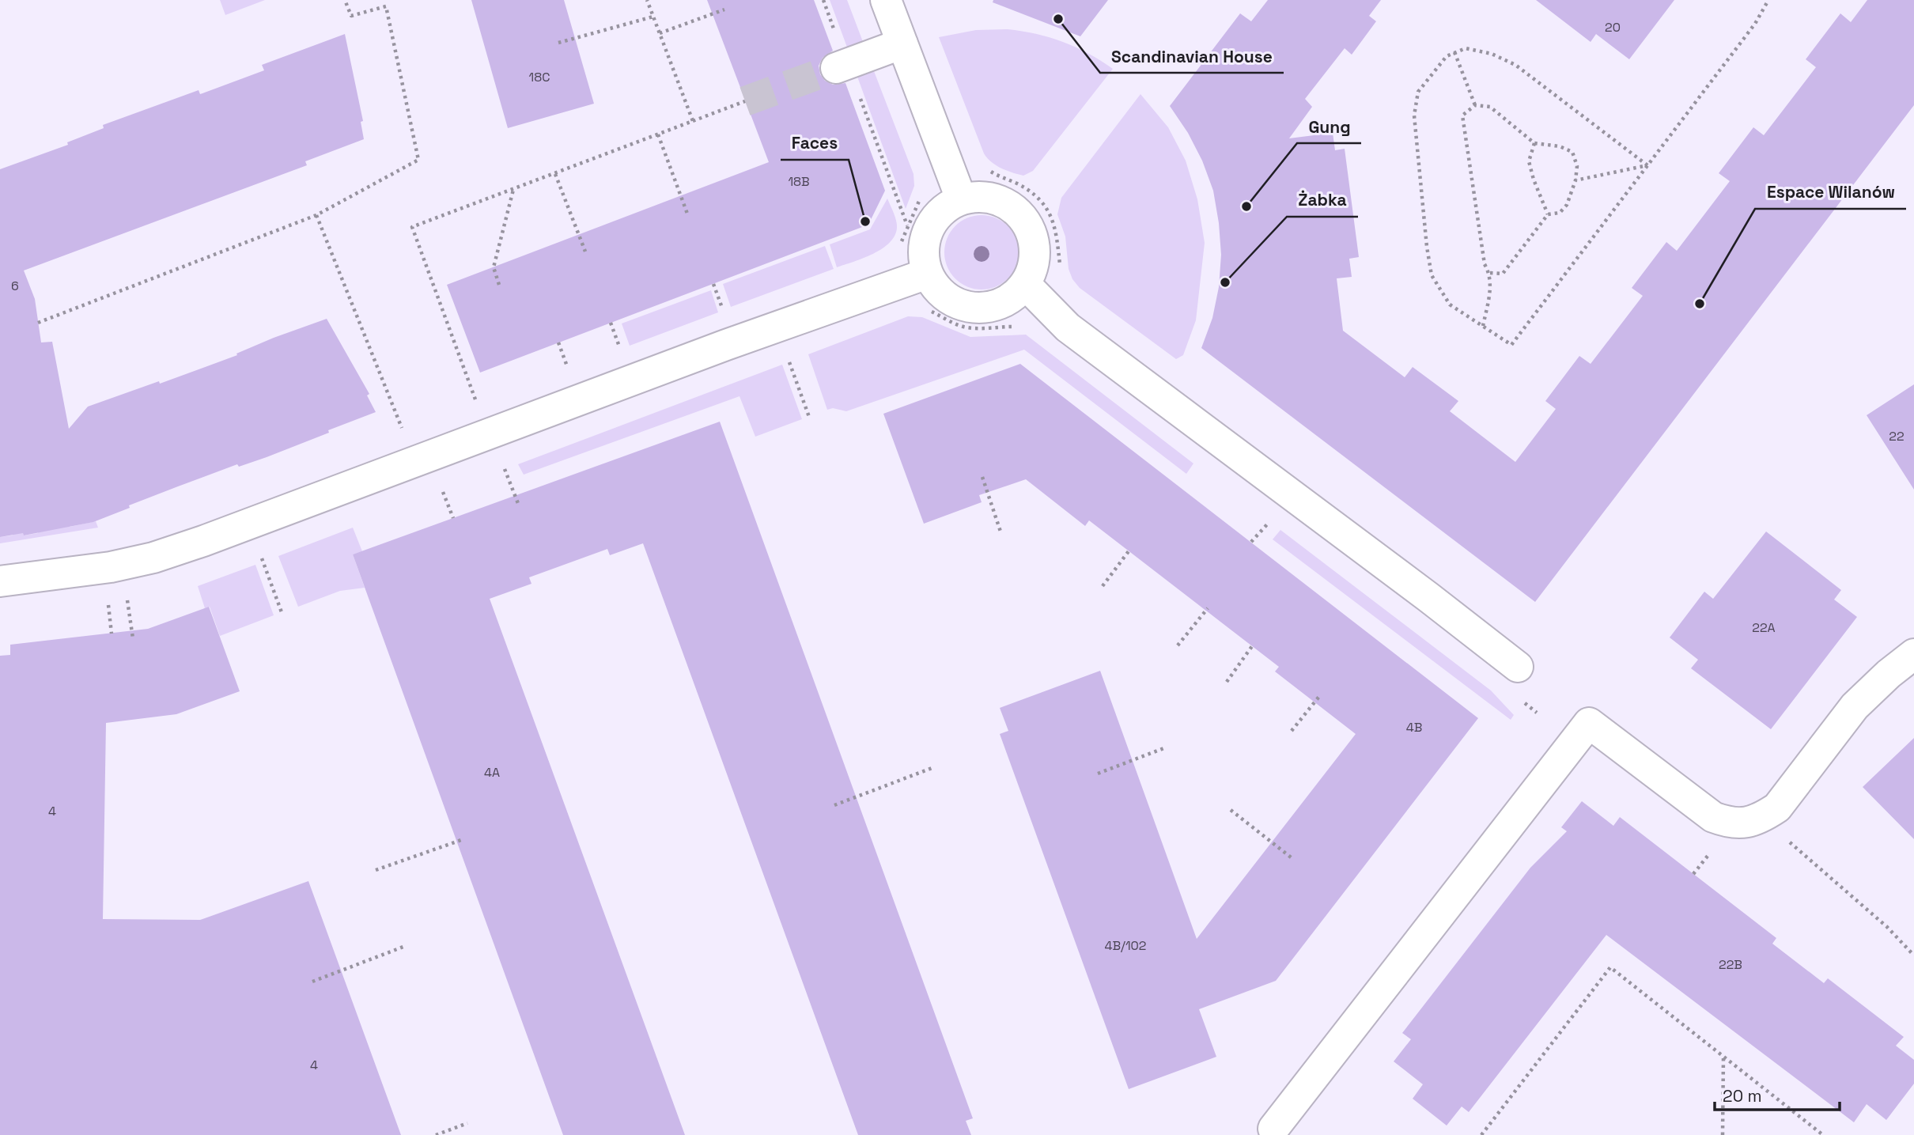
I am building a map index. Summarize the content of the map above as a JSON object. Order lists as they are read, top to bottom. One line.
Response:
{"places":["Scandinavian House","Gung","Faces","Żabka","Espace Wilanów"],"house_numbers":["20","18C","18B","6","22","22A","4B","4A","4","4B/102","22B","4"],"scale_bar":"20 m"}
